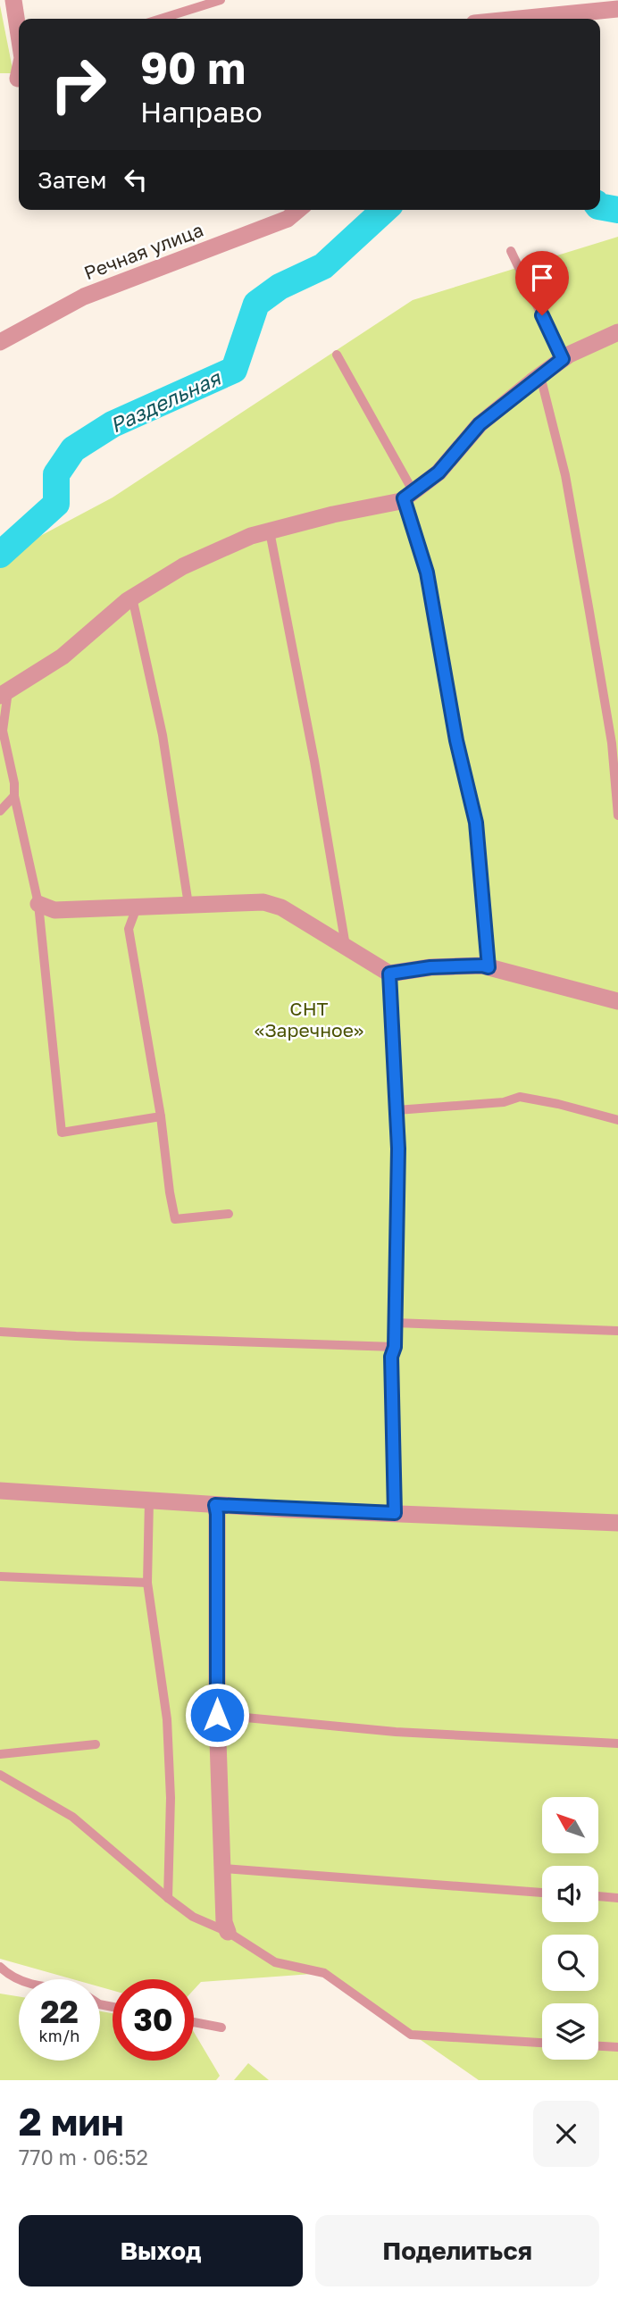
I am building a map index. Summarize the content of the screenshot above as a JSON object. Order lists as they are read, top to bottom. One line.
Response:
{"streets":{"street":["Речная улица"]},"water":["Раздельная"],"parks":["СНТ «Заречное»"],"north":"top left","page":{"turn":["90 m","Направо"],"then":"Затем","speed":"22 km/h","limit":"30","heading":["2 мин","770 m · 06:52"],"buttons":["Выход","Поделиться"]}}
